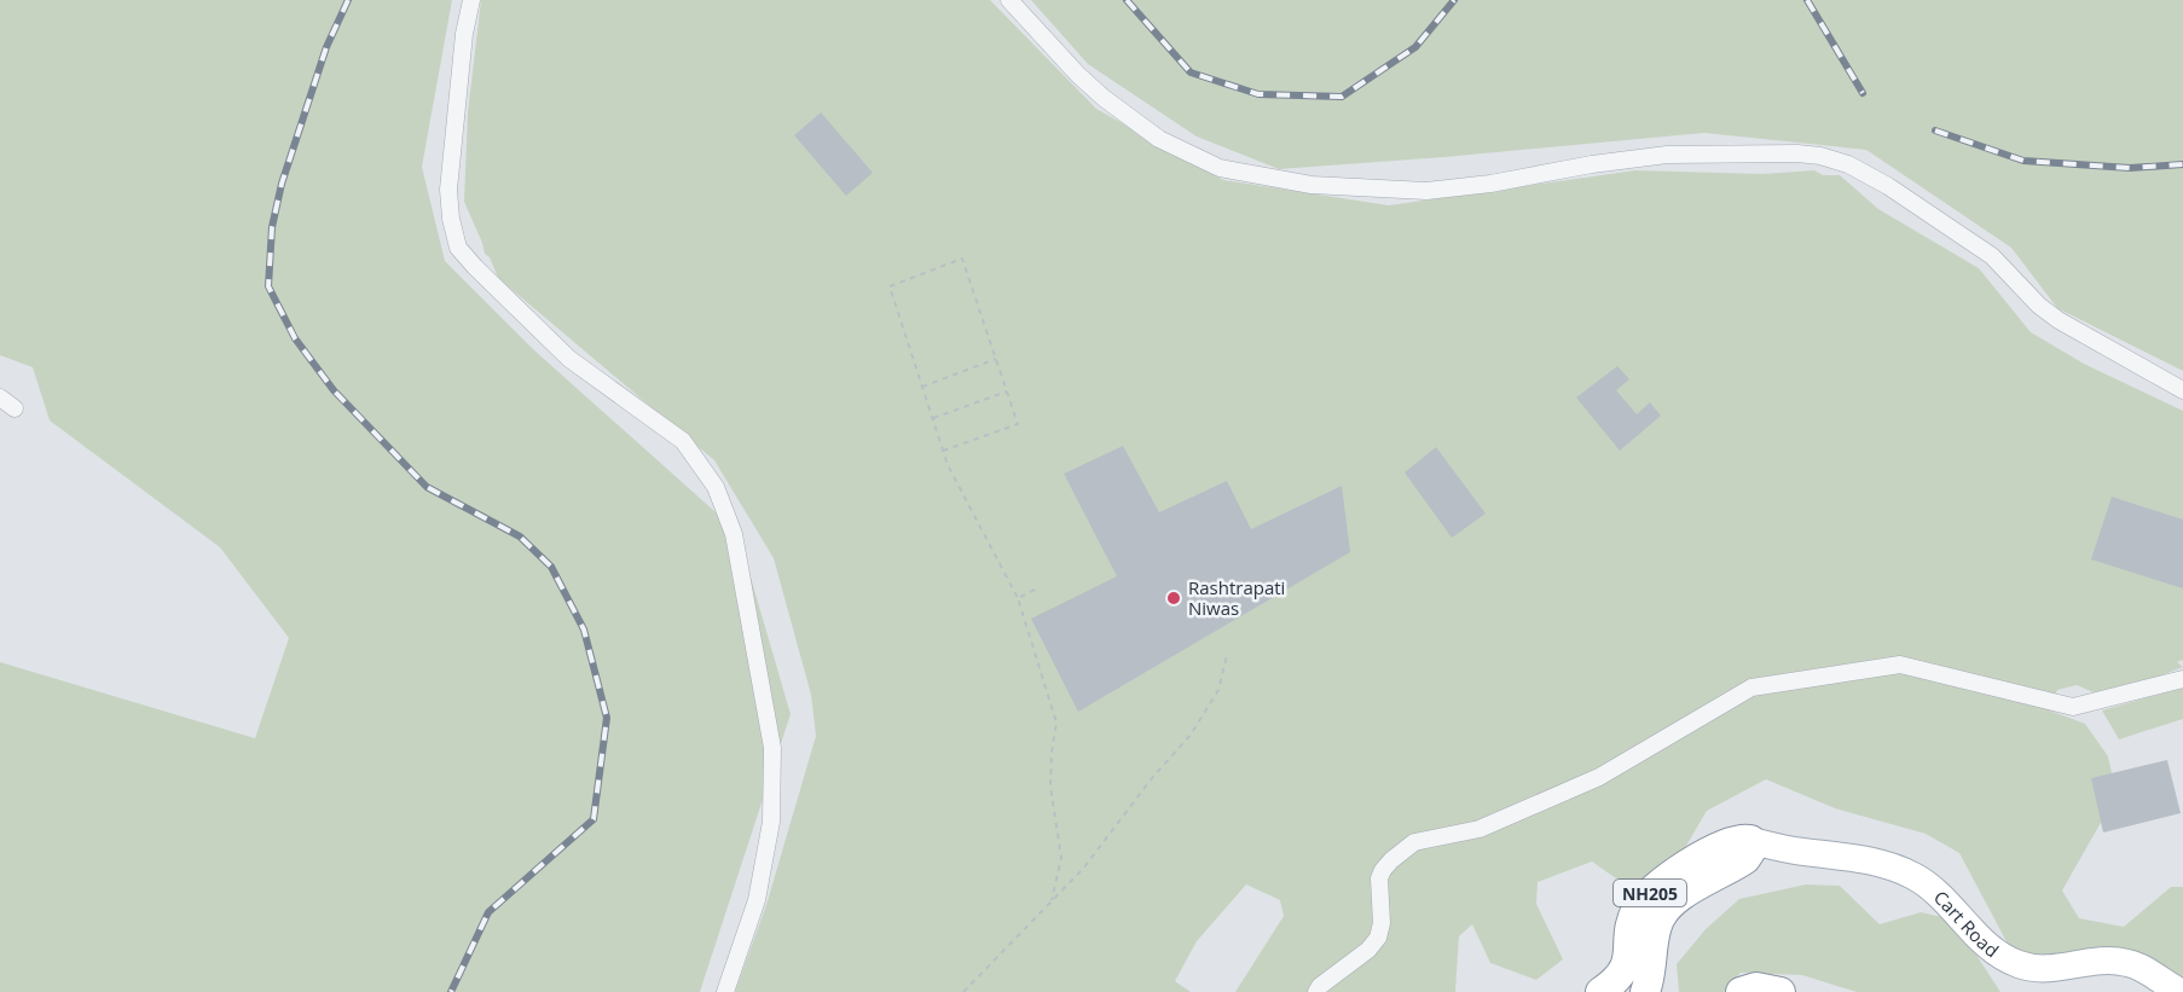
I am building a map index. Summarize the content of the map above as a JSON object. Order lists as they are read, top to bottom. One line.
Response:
{"streets":{"highway":["NH205"],"main road":["Cart Road"]},"crossings":[["NH205","Cart Road"]],"places":["Rashtrapati Niwas"]}
